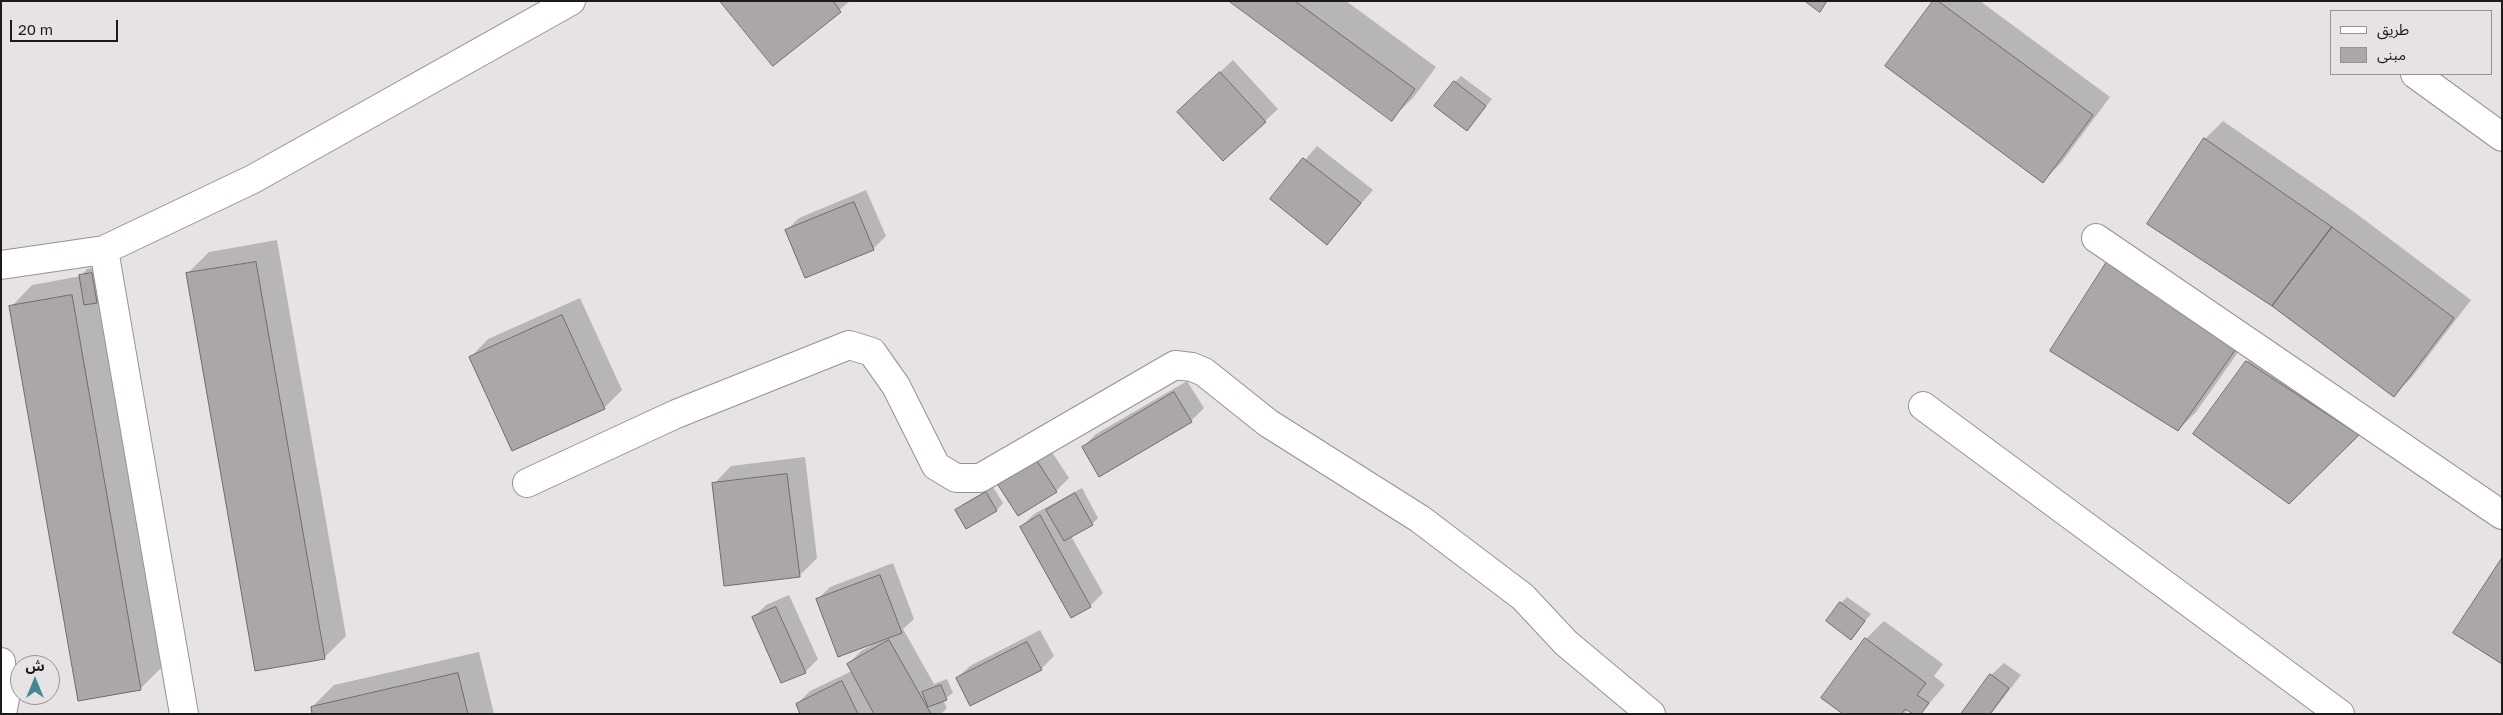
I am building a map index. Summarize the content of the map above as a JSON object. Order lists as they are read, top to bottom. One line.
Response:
{"legend":["طريق","مبنى"],"scale_bar":"20 m","north":"top"}
